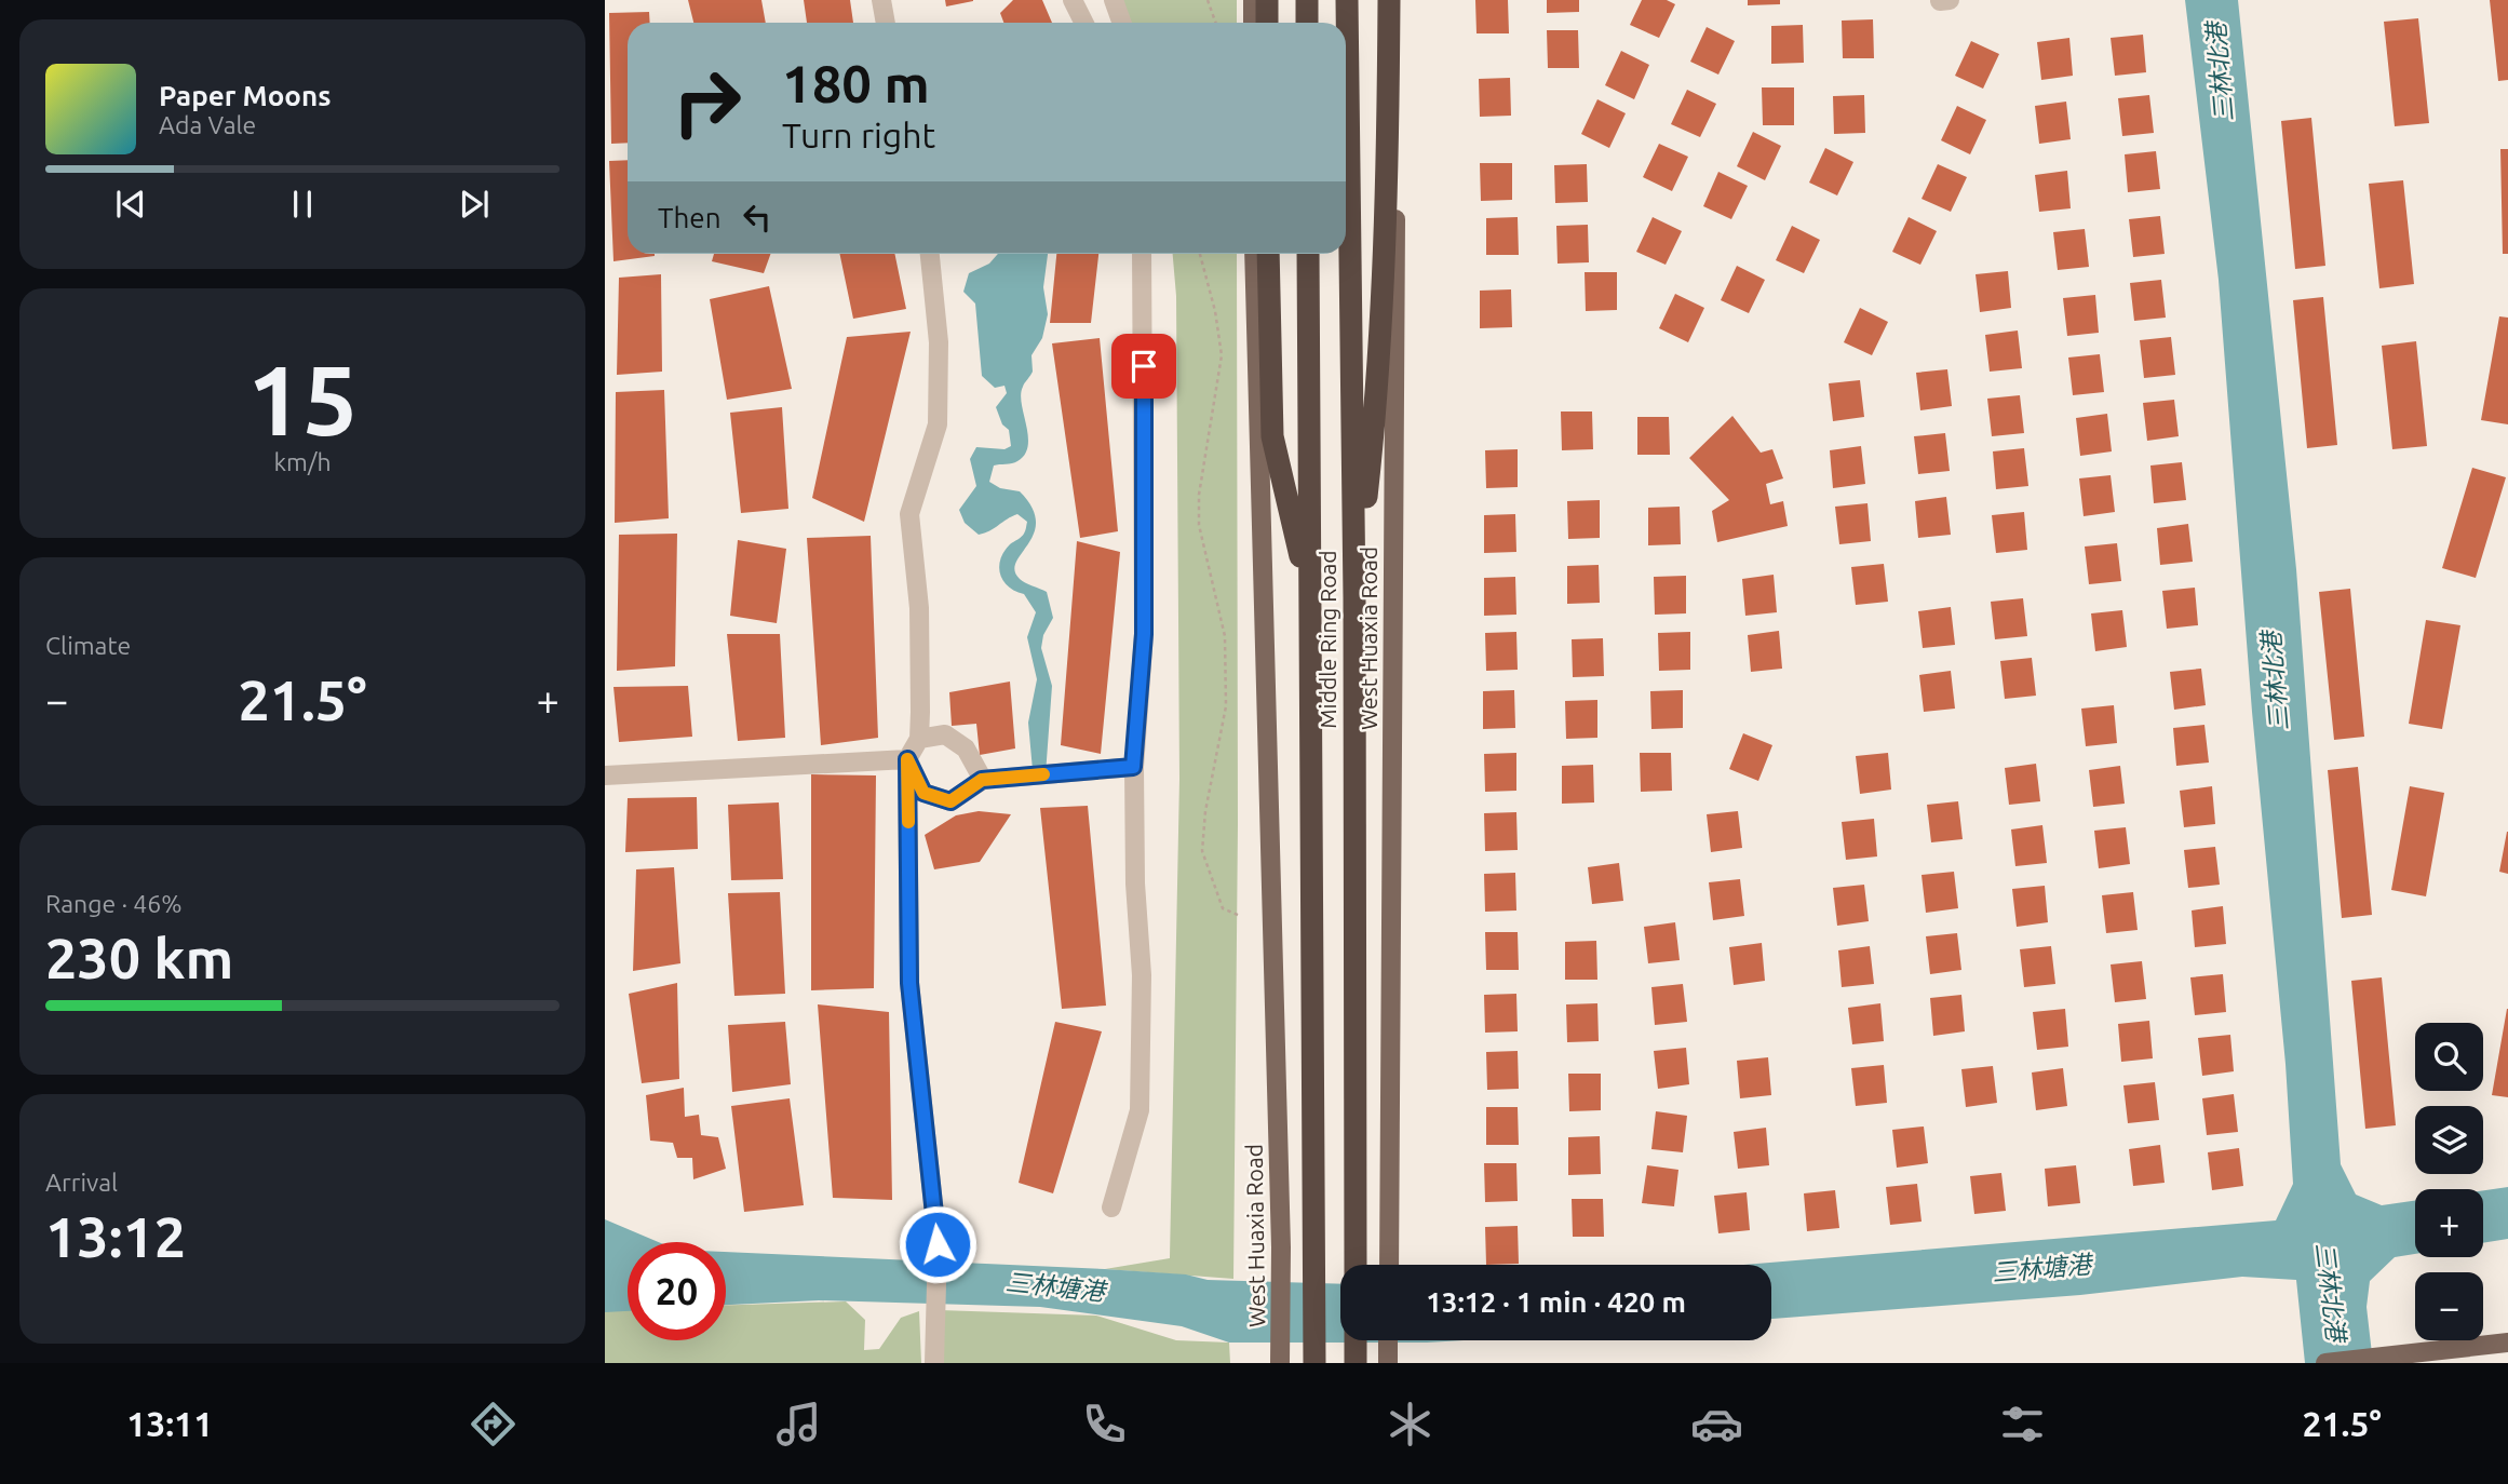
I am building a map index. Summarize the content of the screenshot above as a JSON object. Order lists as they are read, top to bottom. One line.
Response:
{"streets":{"highway":["Middle Ring Road"],"main road":["West Huaxia Road"]},"water":["三林北港","三林塘港"],"page":{"turn":["180 m","Turn right"],"song":["Paper Moons","Ada Vale"],"then":"Then","tile":[["15","km/h"],"Climate",["Range · 46%","230 km"],["Arrival","13:12"]],"heat":["−","21.5°","+"],"map_buttons":["+","−"],"limit":"20","trip":"13:12 · 1 min · 420 m","tabs":["13:11","21.5°"]}}
